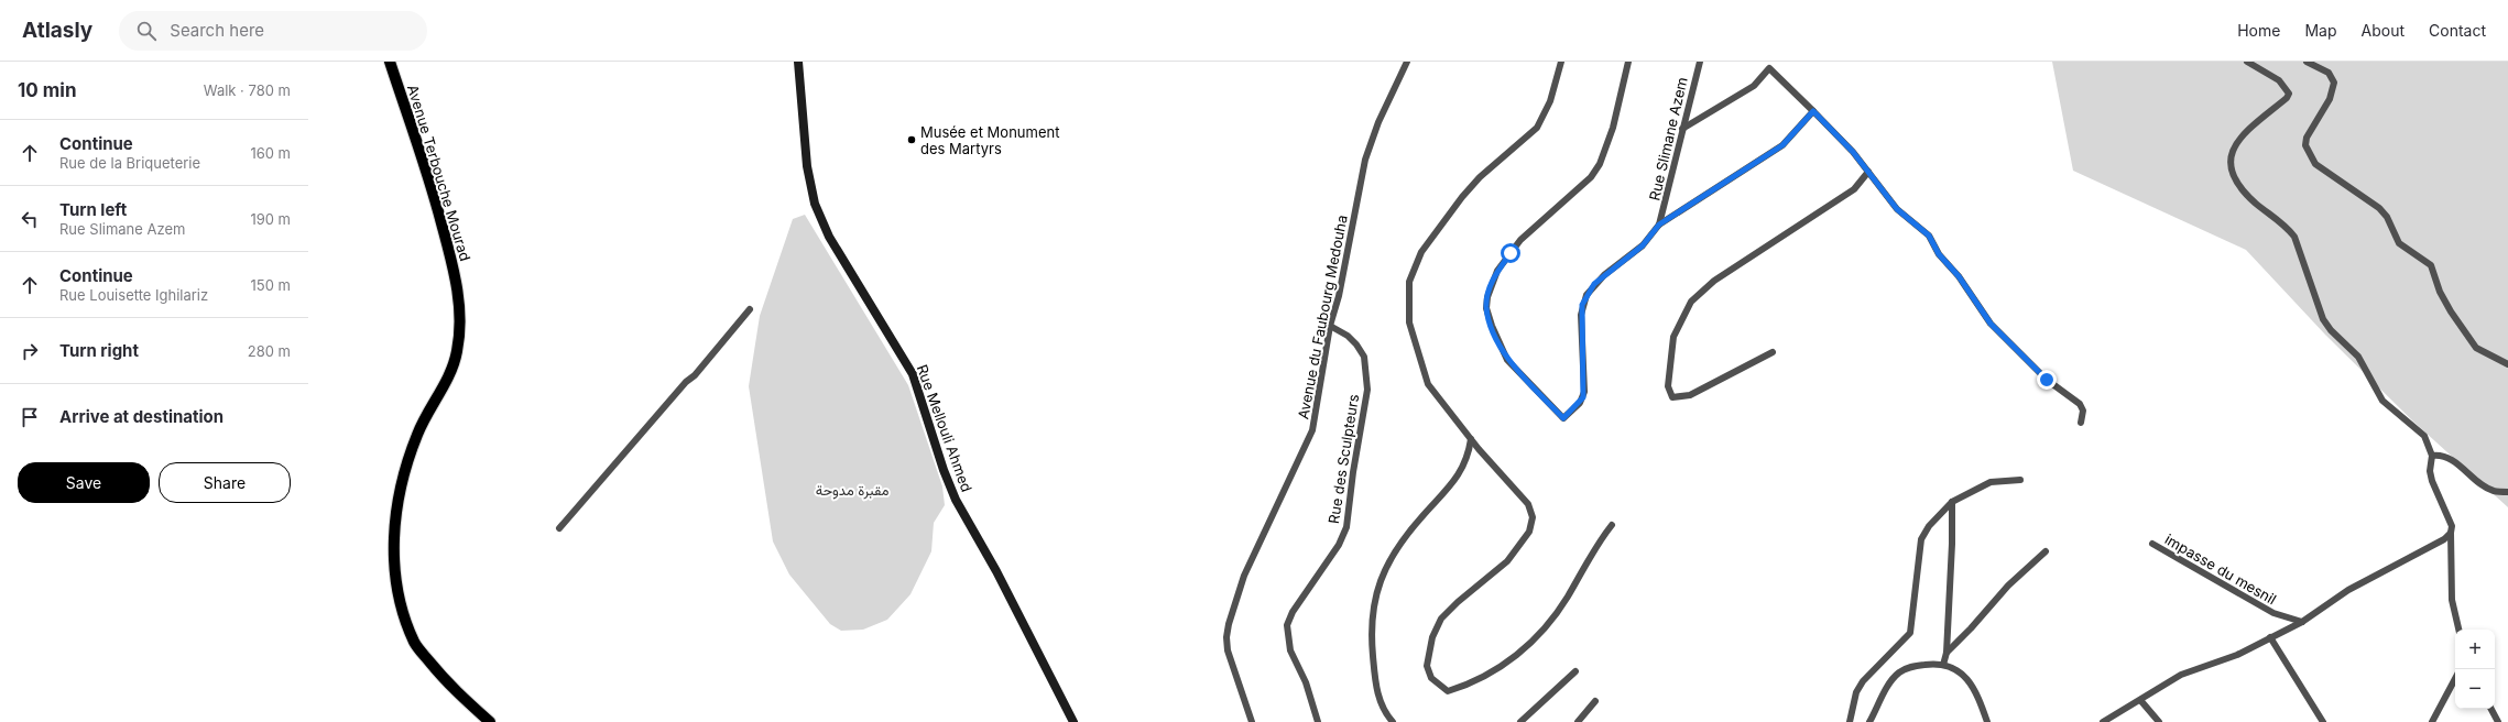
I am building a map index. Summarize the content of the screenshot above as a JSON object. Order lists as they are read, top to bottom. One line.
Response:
{"streets":{"main road":["Avenue Terbouche Mourad"],"street":["Rue Slimane Azem","Avenue du Faubourg Medouha","Rue Mellouli Ahmed","Rue des Sculpteurs","impasse du mesnil"]},"crossings":[["Avenue du Faubourg Medouha","Rue des Sculpteurs"]],"parks":["مقبرة مدوحة"],"places":["Musée et Monument des Martyrs"],"page":{"header":"Atlasly","search":"Search here","nav":["Home","Map","About","Contact"],"heading":["10 min","Walk · 780 m"],"list":[["Continue","Rue de la Briqueterie","160 m"],["Turn left","Rue Slimane Azem","190 m"],["Continue","Rue Louisette Ighilariz","150 m"],["Turn right","280 m"],"Arrive at destination"],"buttons":["Save","Share"],"map_buttons":["+","−"]}}
